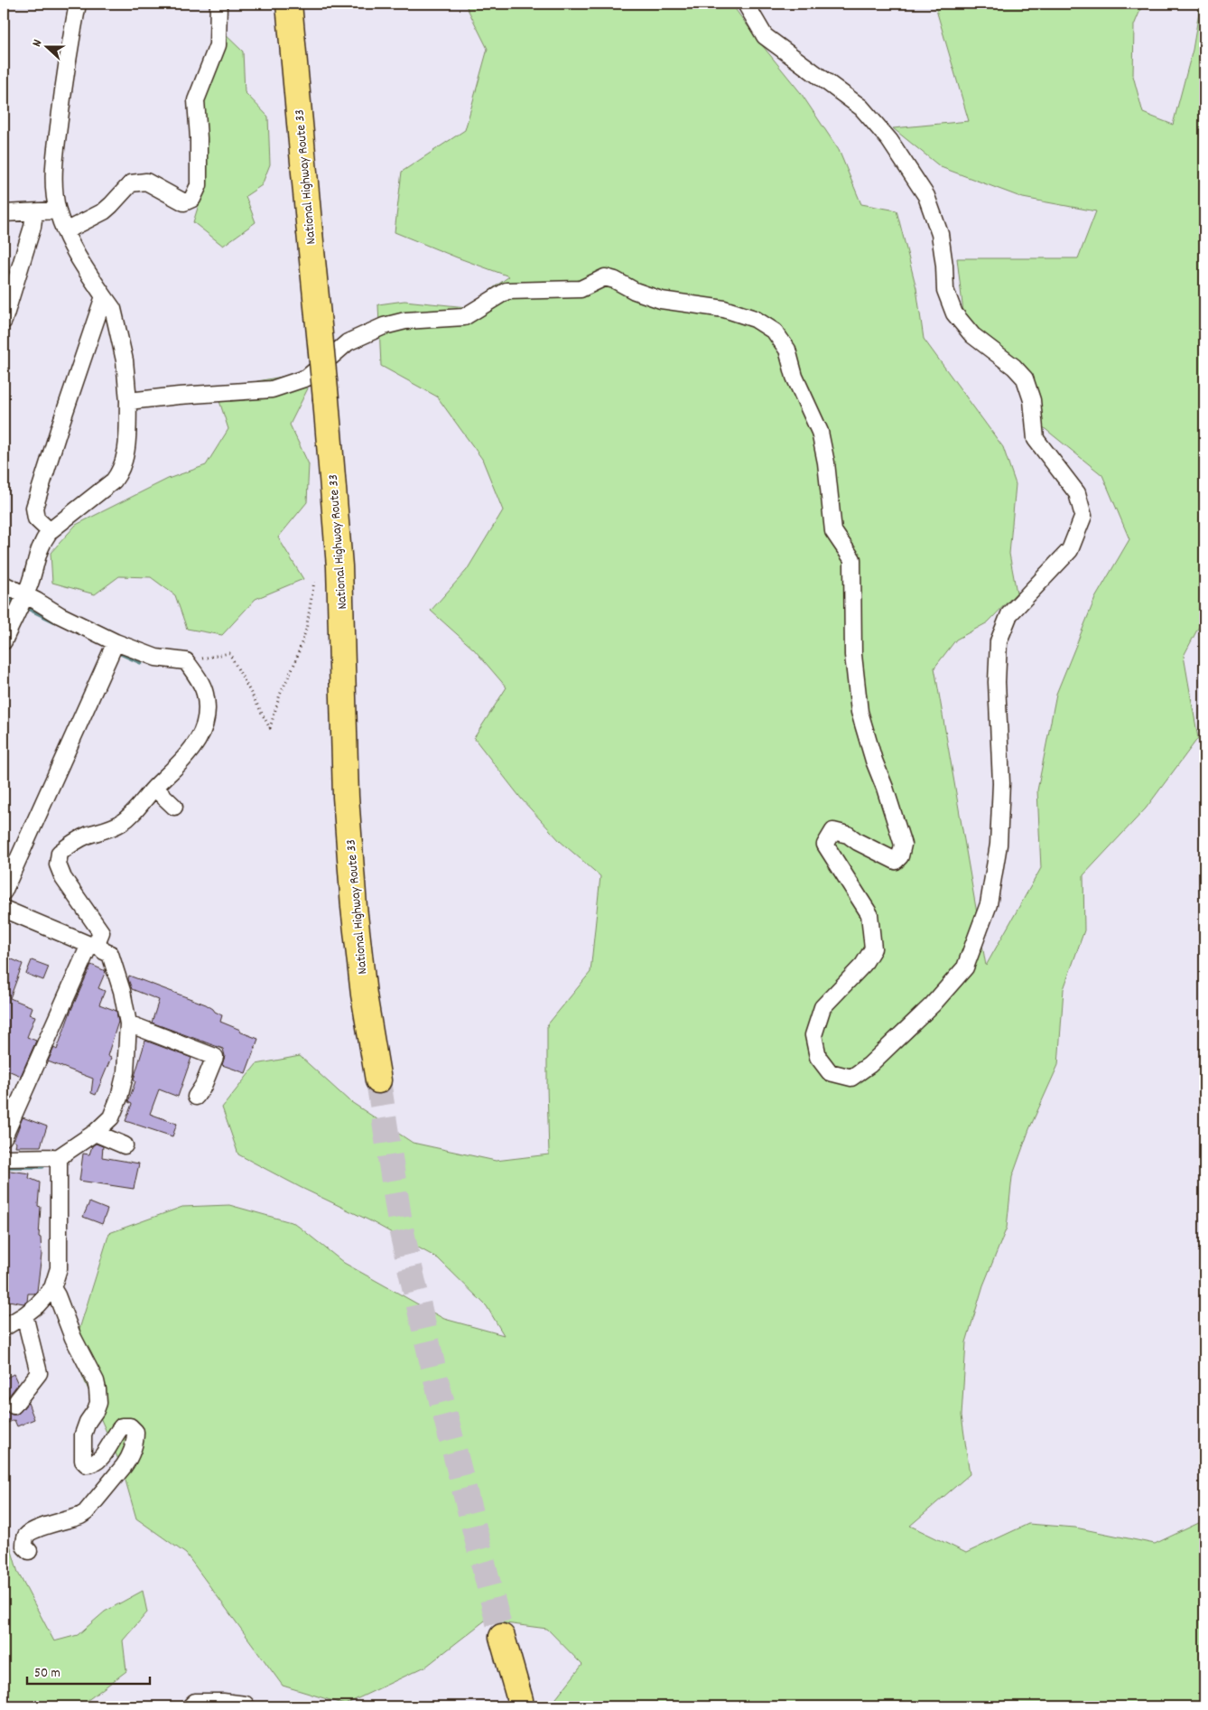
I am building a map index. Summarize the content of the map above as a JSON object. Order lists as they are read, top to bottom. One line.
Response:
{"streets":{"highway":["National Highway Route 33"]},"scale_bar":"50 m","north":"left"}
